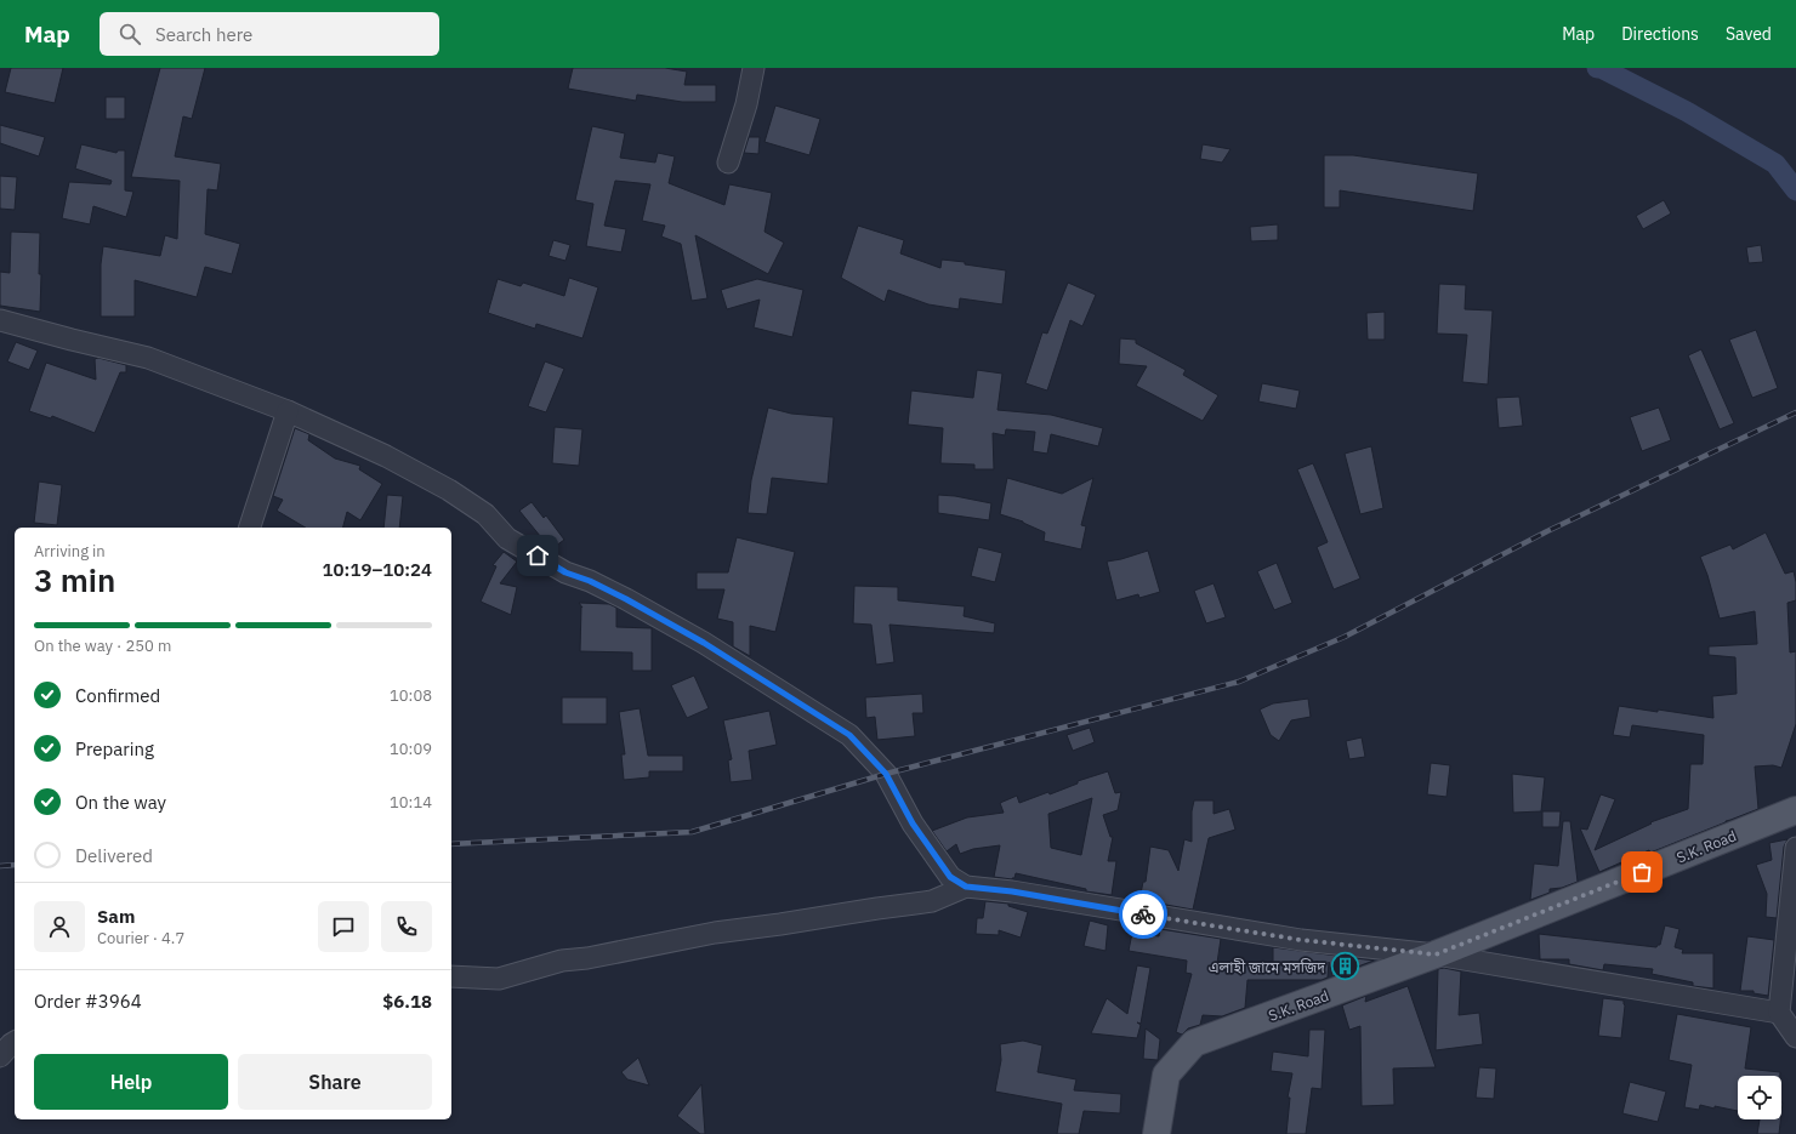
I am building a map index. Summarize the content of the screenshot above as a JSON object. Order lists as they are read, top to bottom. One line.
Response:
{"streets":{"main road":["S.K. Road"]},"places":{"building":["এলাহী জামে মসজিদ"]},"page":{"header":"Map","search":"Search here","nav":["Map","Directions","Saved"],"heading":["3 min","Arriving in","10:19–10:24"],"panel":["Sam","Courier · 4.7","Order #3964","$6.18"],"bar":"On the way · 250 m","list":[["Confirmed","10:08"],["Preparing","10:09"],["On the way","10:14"],"Delivered"],"buttons":["Help","Share"]}}
